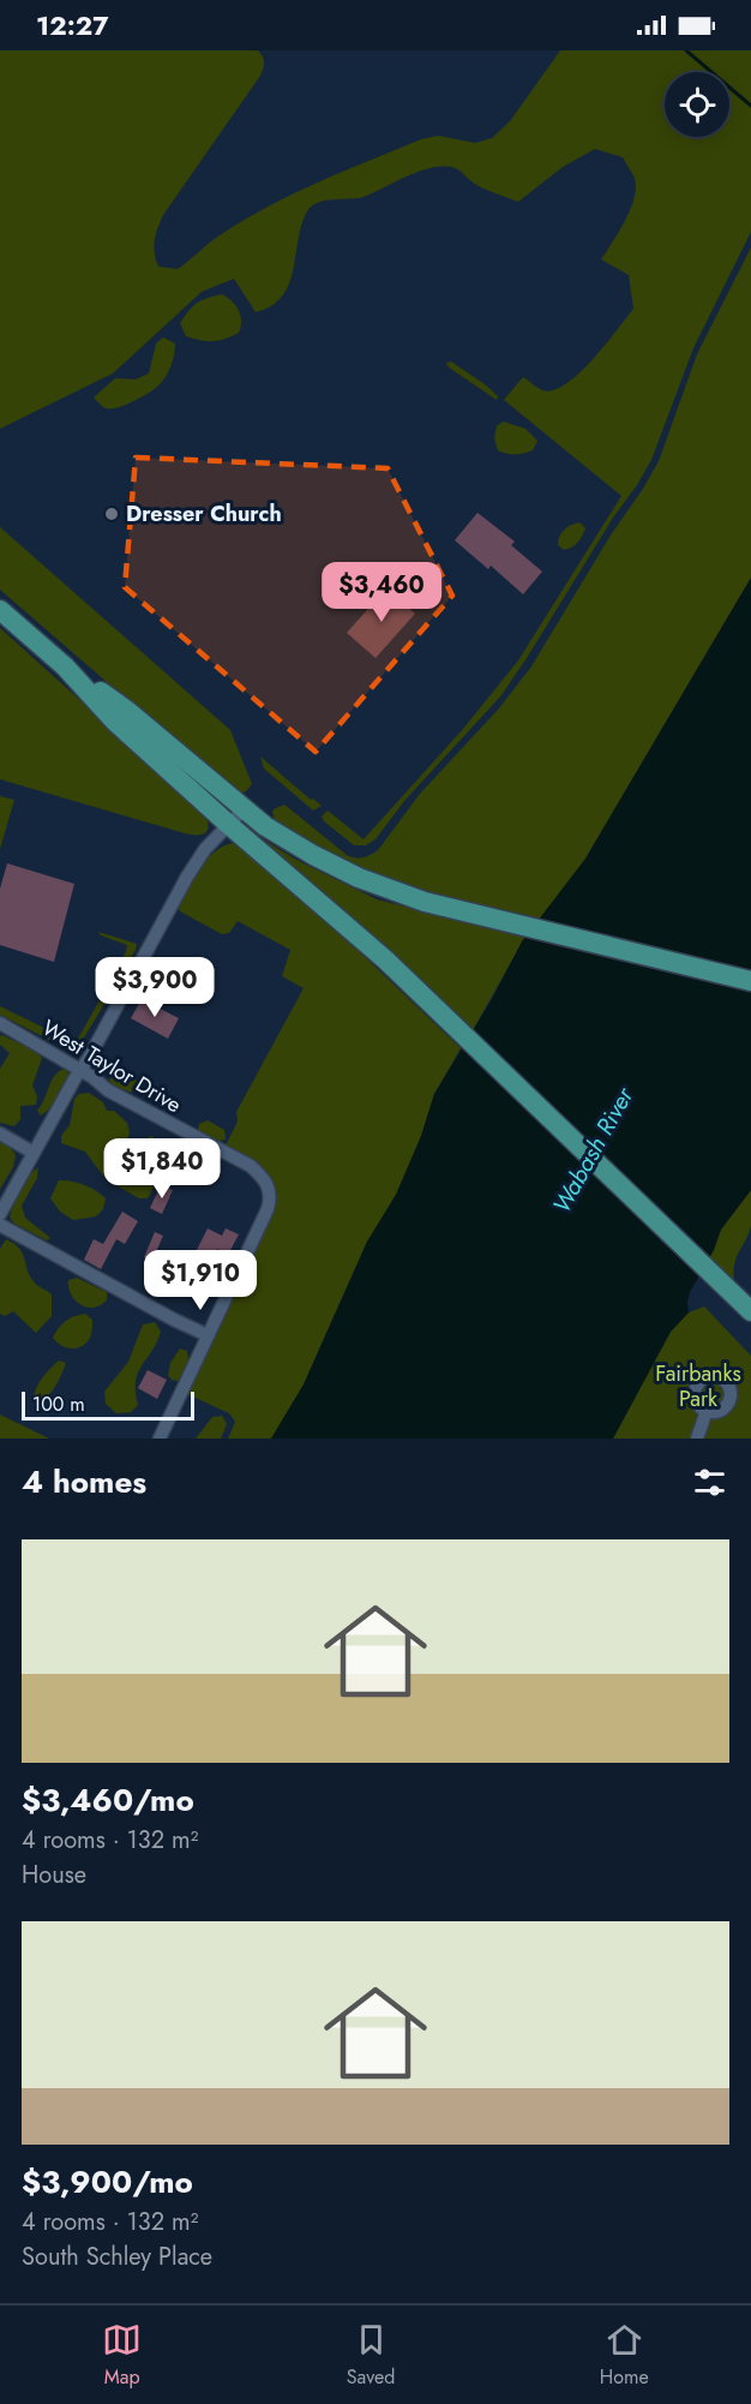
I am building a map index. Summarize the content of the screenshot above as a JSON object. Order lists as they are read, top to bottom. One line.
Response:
{"streets":{"street":["West Taylor Drive"]},"water":["Wabash River"],"parks":["Fairbanks Park"],"places":["Dresser Church"],"scale_bar":"100 m","page":{"status":"12:27","price":["$3,460","$3,900","$1,840","$1,910"],"scale":"100 m","heading":"4 homes","list":[{"name":"$3,460/mo","note":"4 rooms · 132 m² · House"},{"name":"$3,900/mo","note":"4 rooms · 132 m² · South Schley Place"}],"tabs":["Map","Saved","Home"]}}
